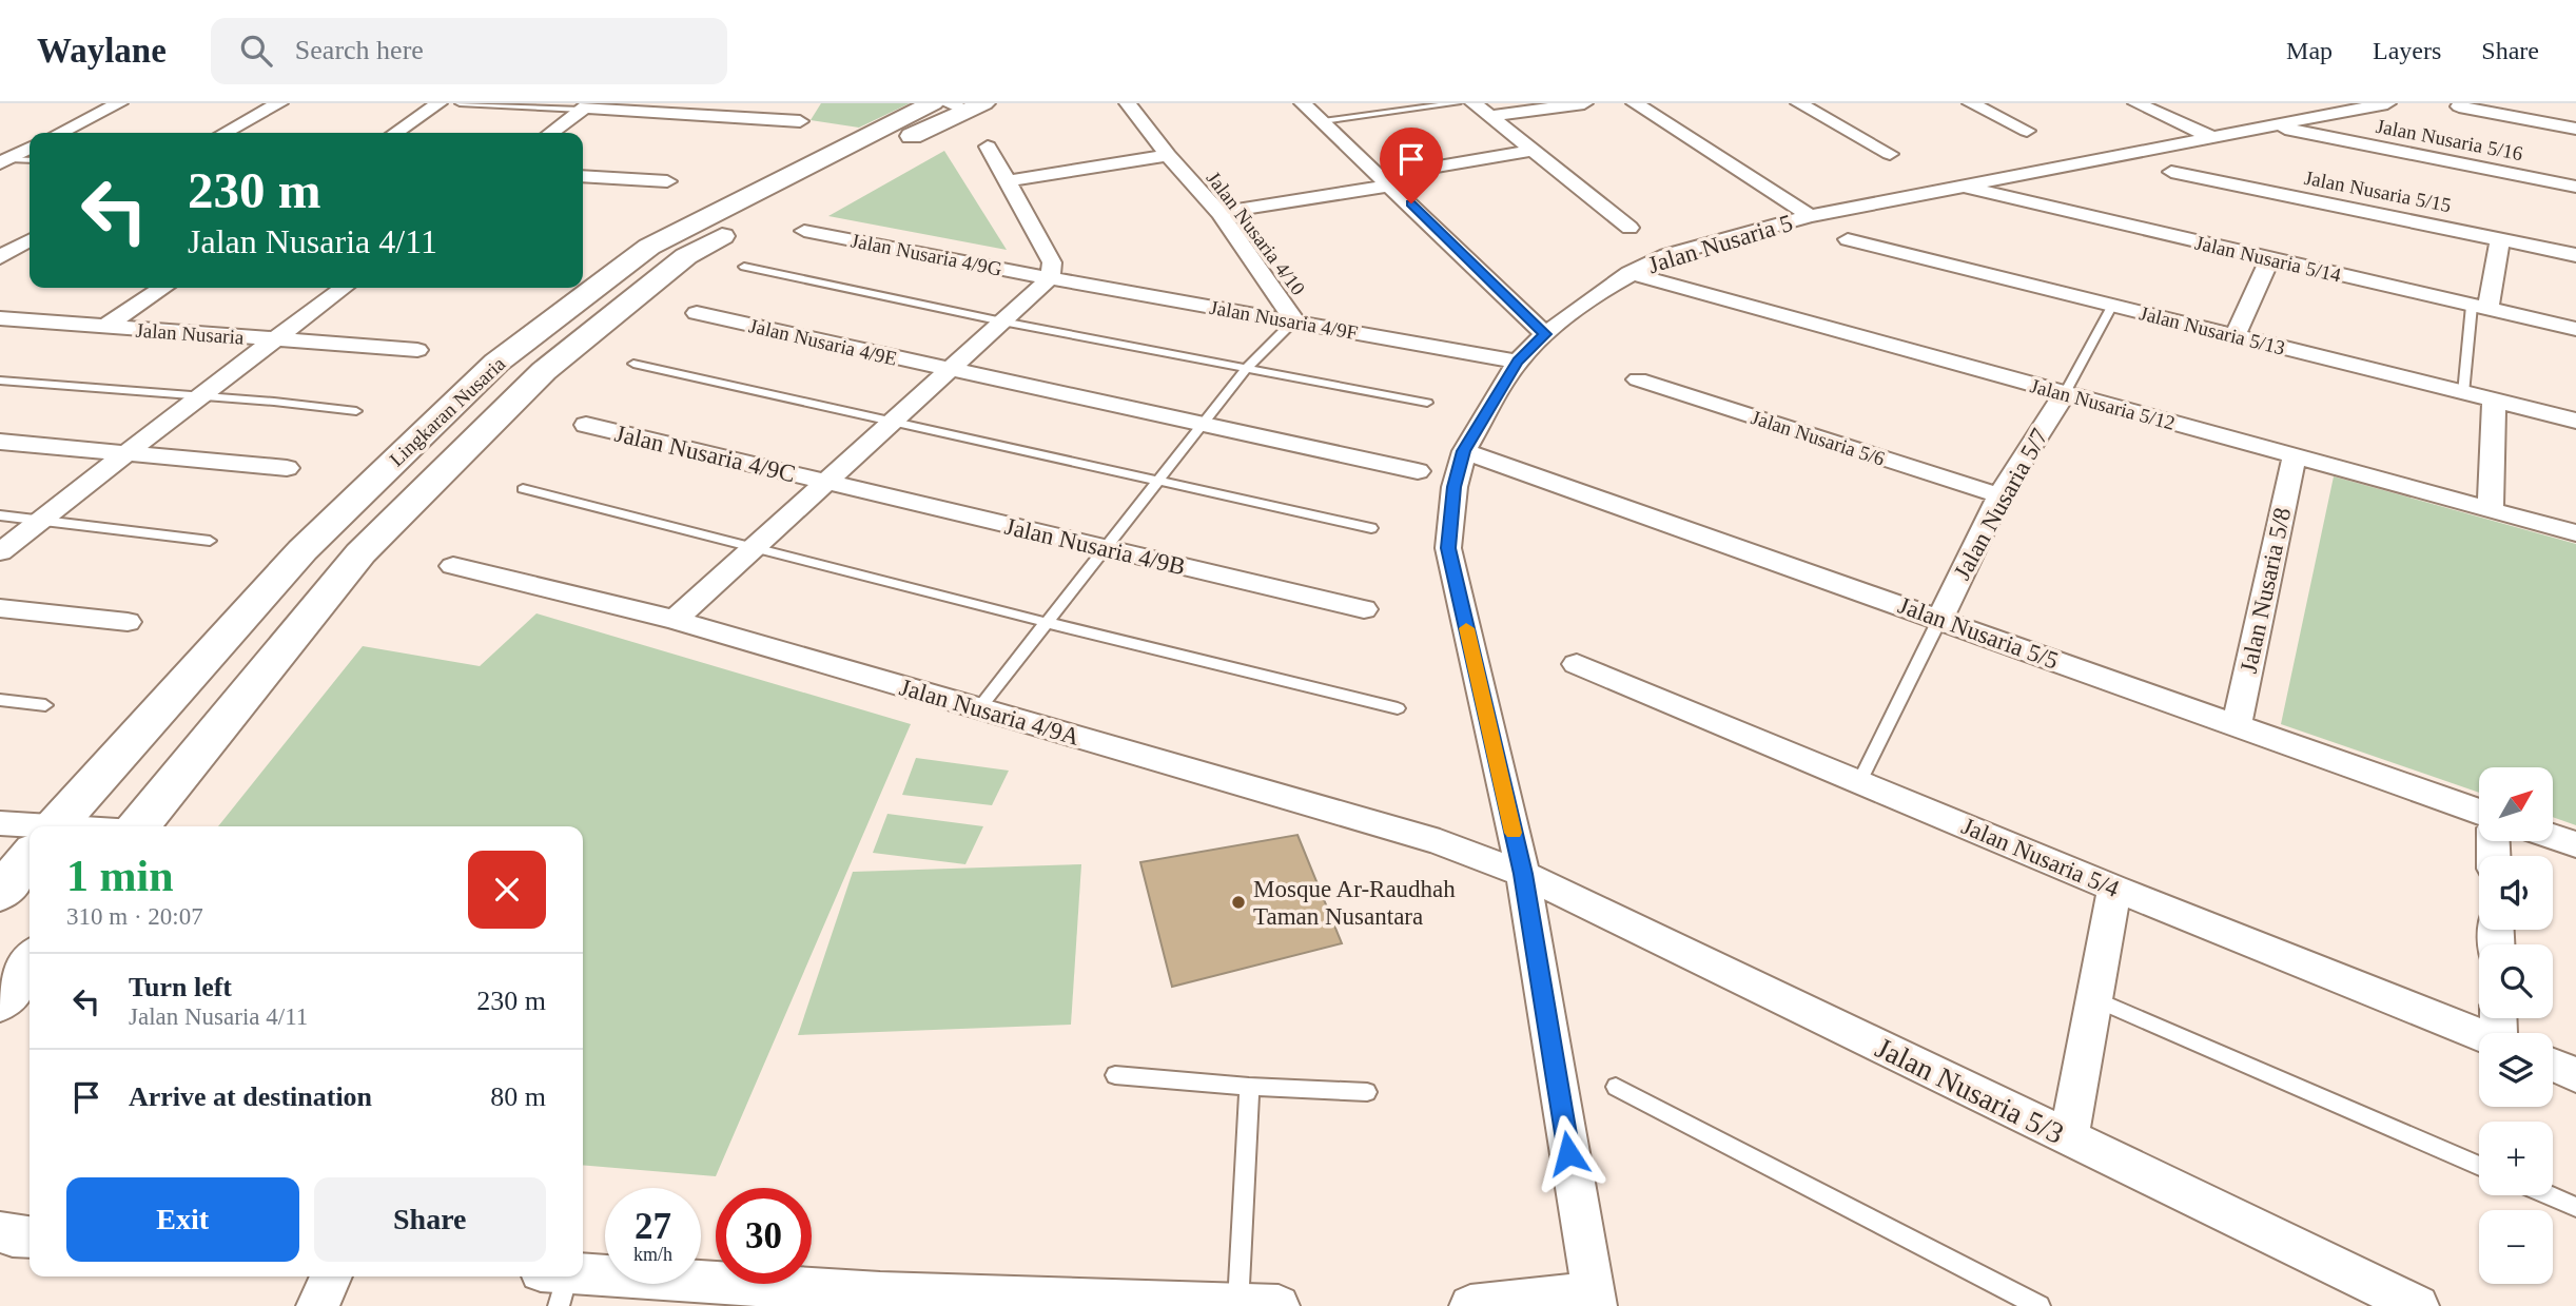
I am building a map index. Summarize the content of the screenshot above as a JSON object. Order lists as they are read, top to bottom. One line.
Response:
{"streets":{"main road":["Lingkaran Nusaria"],"street":["Jalan Nusaria 5/16","Jalan Nusaria 5/15","Jalan Nusaria 4/10","Jalan Nusaria 5","Jalan Nusaria 4/9G","Jalan Nusaria 5/14","Jalan Nusaria 4/9F","Jalan Nusaria 5/13","Jalan Nusaria","Jalan Nusaria 4/9E","Jalan Nusaria 5/12","Jalan Nusaria 5/6","Jalan Nusaria 4/9C","Jalan Nusaria 5/7","Jalan Nusaria 4/9B","Jalan Nusaria 5/8","Jalan Nusaria 5/5","Jalan Nusaria 4/9A","Jalan Nusaria 5/4","Jalan Nusaria 5/3"]},"crossings":[["Jalan Nusaria 5/16","Jalan Nusaria 5"],["Jalan Nusaria 4/10","Jalan Nusaria 4/9F"],["Jalan Nusaria 5","Jalan Nusaria 5/14"],["Jalan Nusaria 5","Jalan Nusaria 4/9F"],["Jalan Nusaria 5","Jalan Nusaria 5/12"],["Jalan Nusaria 5","Jalan Nusaria 5/5"],["Jalan Nusaria 5","Jalan Nusaria 4/9A"],["Jalan Nusaria 5","Jalan Nusaria 5/3"],["Jalan Nusaria 4/9G","Jalan Nusaria 4/9F"],["Jalan Nusaria 5/12","Jalan Nusaria 5/7"],["Jalan Nusaria 5/12","Jalan Nusaria 5/8"],["Jalan Nusaria 5/6","Jalan Nusaria 5/7"],["Jalan Nusaria 4/9C","Jalan Nusaria 4/9B"],["Jalan Nusaria 5/7","Jalan Nusaria 5/5"],["Jalan Nusaria 5/8","Jalan Nusaria 5/5"],["Jalan Nusaria 4/9A","Jalan Nusaria 5/3"]],"places":["Mosque Ar-Raudhah Taman Nusantara"],"north":"top right","page":{"header":"Waylane","search":"Search here","nav":["Map","Layers","Share"],"turn":["230 m","Jalan Nusaria 4/11"],"map_buttons":["+","−"],"heading":["1 min","310 m · 20:07"],"list":[{"name":"Turn left","note":"Jalan Nusaria 4/11","value":"230 m"},{"name":"Arrive at destination","value":"80 m"}],"buttons":["Exit","Share"],"speed":"27 km/h","limit":"30"}}
